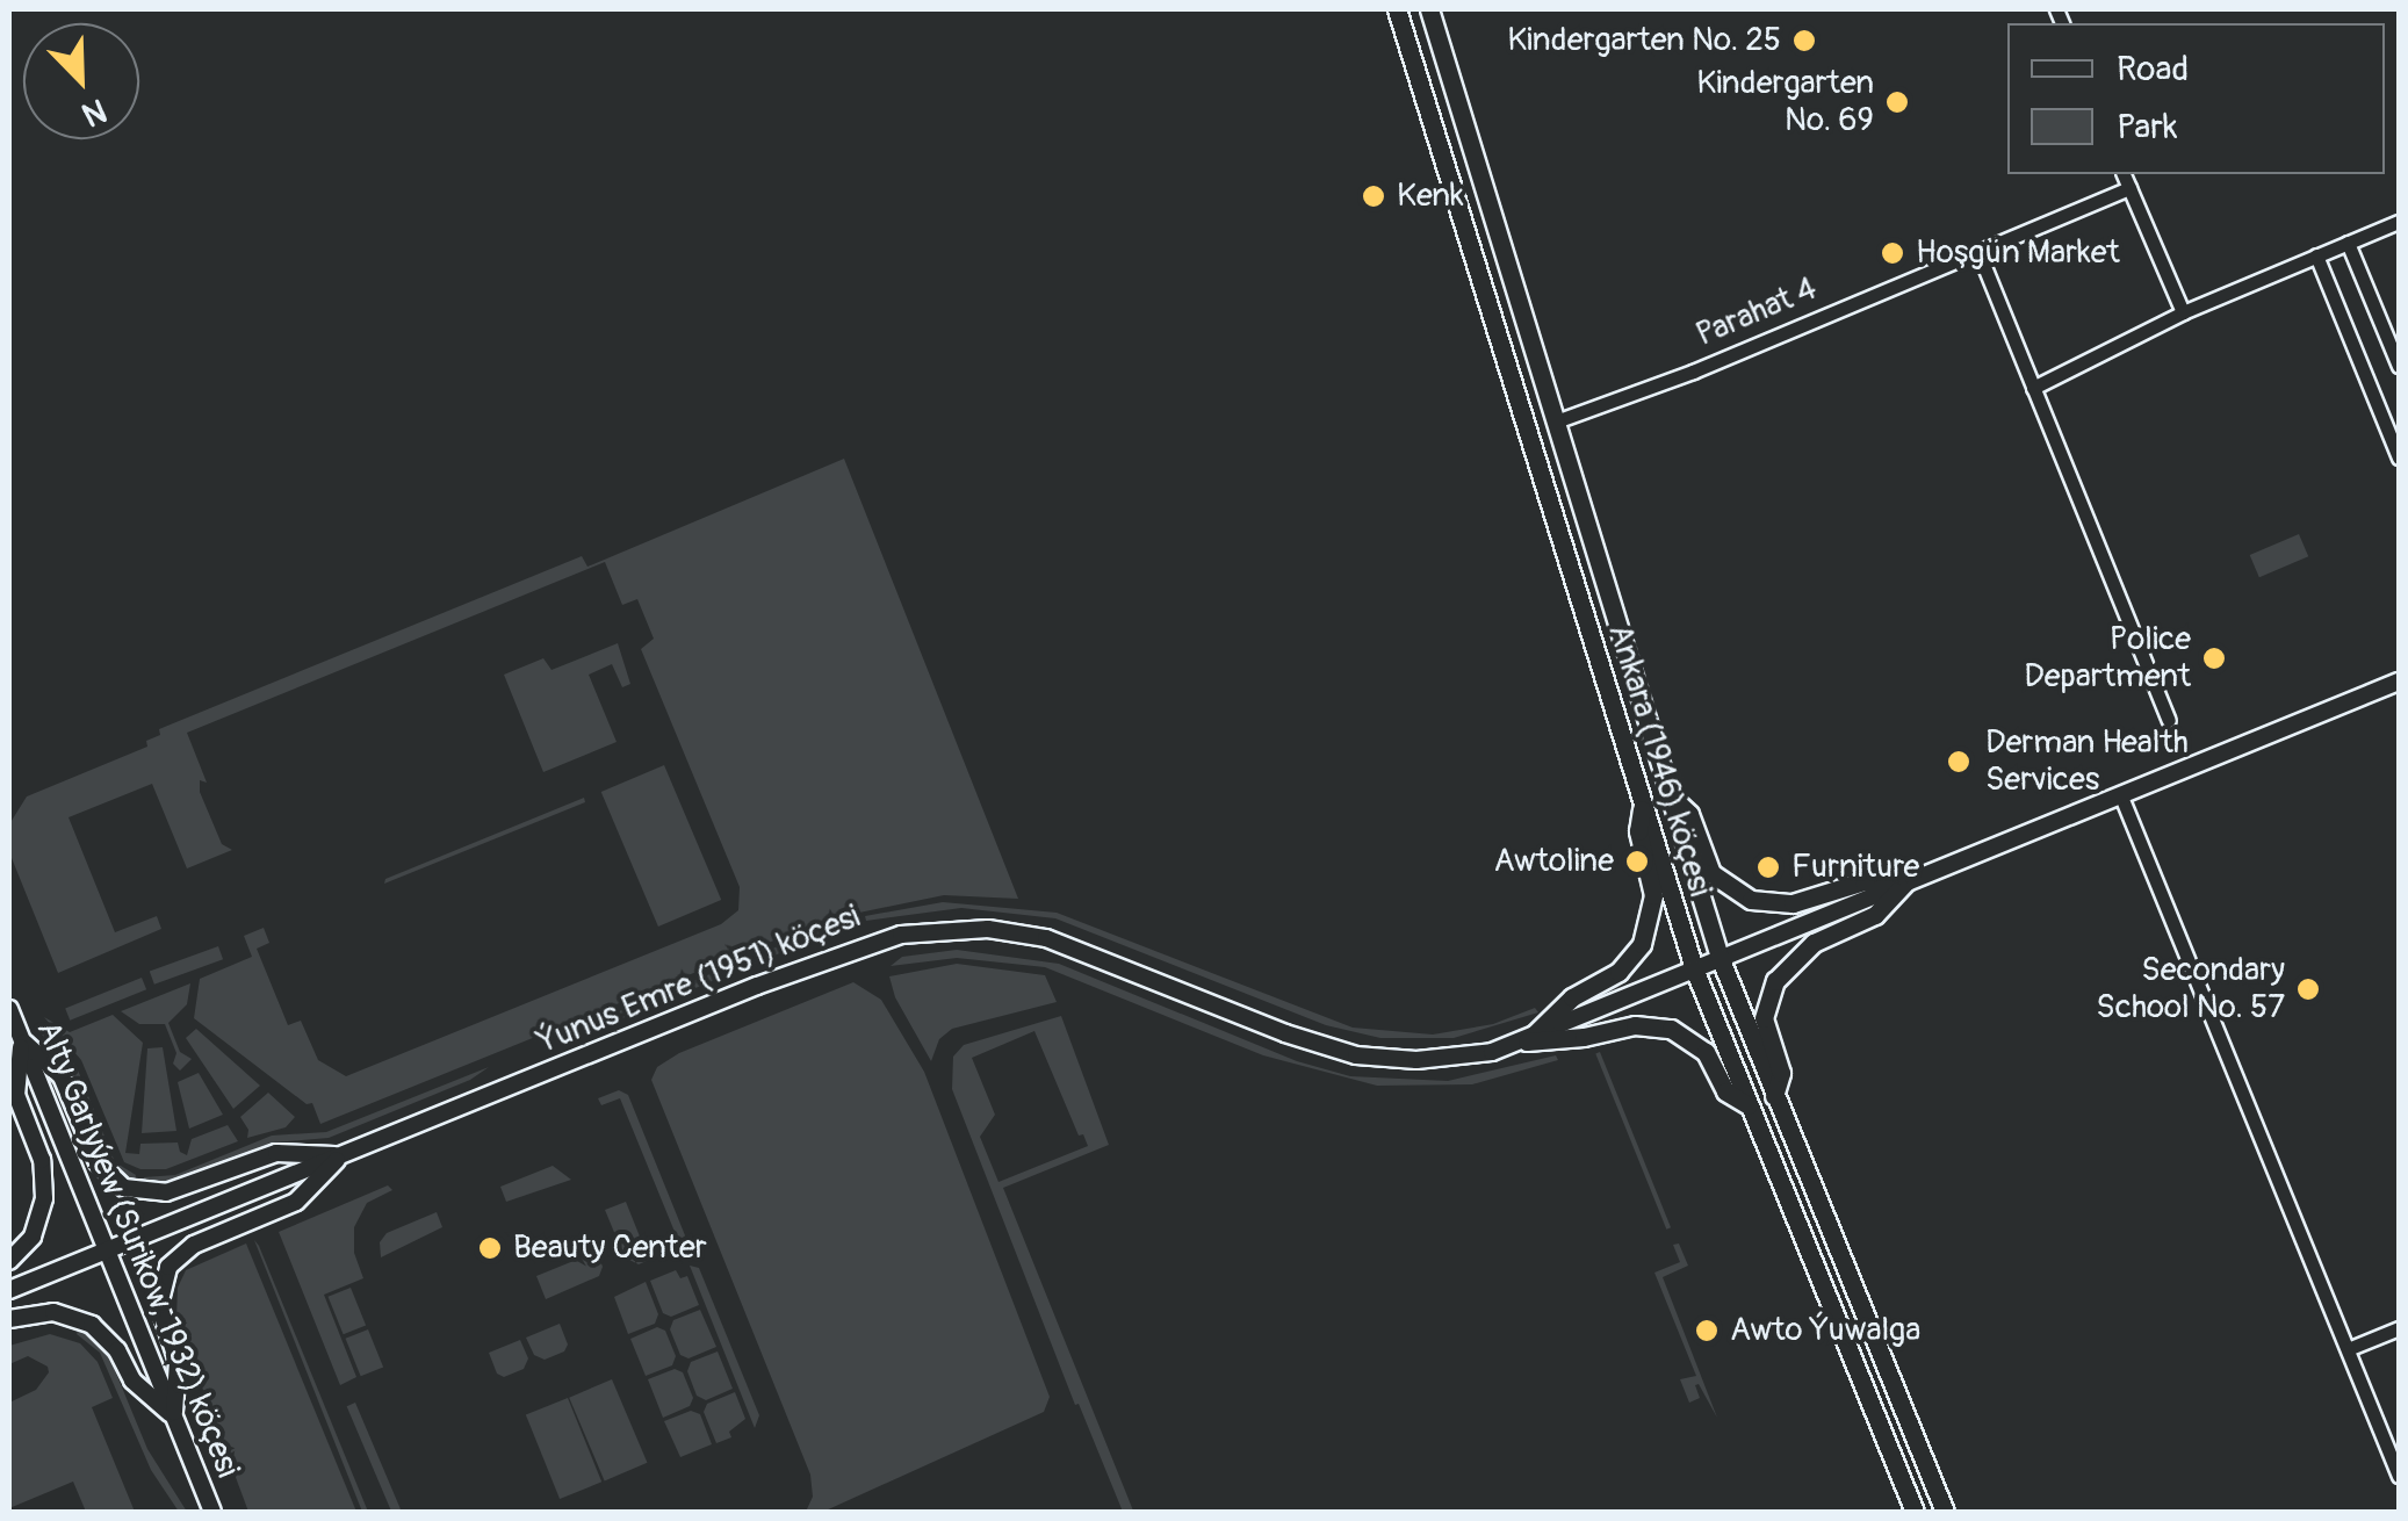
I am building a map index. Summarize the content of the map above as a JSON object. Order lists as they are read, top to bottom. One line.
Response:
{"streets":{"main road":["Ankara (1946) köçesi"],"street":["Parahat 4","Ýunus Emre (1951) köçesi","Alty Garlyýew (Surikow, 1932) köçesi"]},"crossings":[["Parahat 4","Ankara (1946) köçesi"],["Ankara (1946) köçesi","Ýunus Emre (1951) köçesi"],["Ýunus Emre (1951) köçesi","Alty Garlyýew (Surikow, 1932) köçesi"]],"places":["Kindergarten No. 25","Kindergarten No. 69","Kenk","Hoşgün Market","Police Department","Derman Health Services","Awtoline","Furniture","Secondary School No. 57","Beauty Center","Awto Ýuwalga"],"legend":["Road","Park"],"north":"bottom right"}
